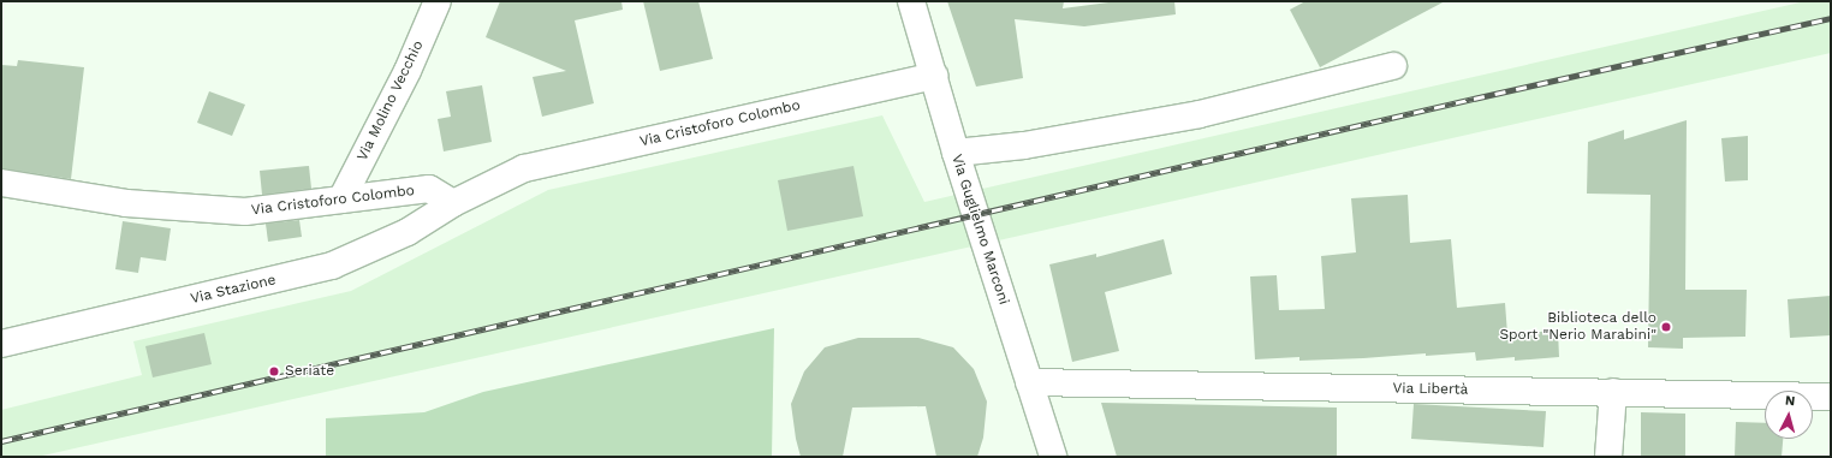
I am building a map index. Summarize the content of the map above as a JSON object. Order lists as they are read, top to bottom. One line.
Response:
{"streets":{"street":["Via Molino Vecchio","Via Cristoforo Colombo","Via Guglielmo Marconi","Via Stazione","Via Libertà"]},"crossings":[["Via Molino Vecchio","Via Cristoforo Colombo"],["Via Cristoforo Colombo","Via Guglielmo Marconi"],["Via Cristoforo Colombo","Via Stazione"],["Via Guglielmo Marconi","Via Libertà"]],"places":["Biblioteca dello Sport \"Nerio Marabini\"","Seriate"],"north":"top"}
